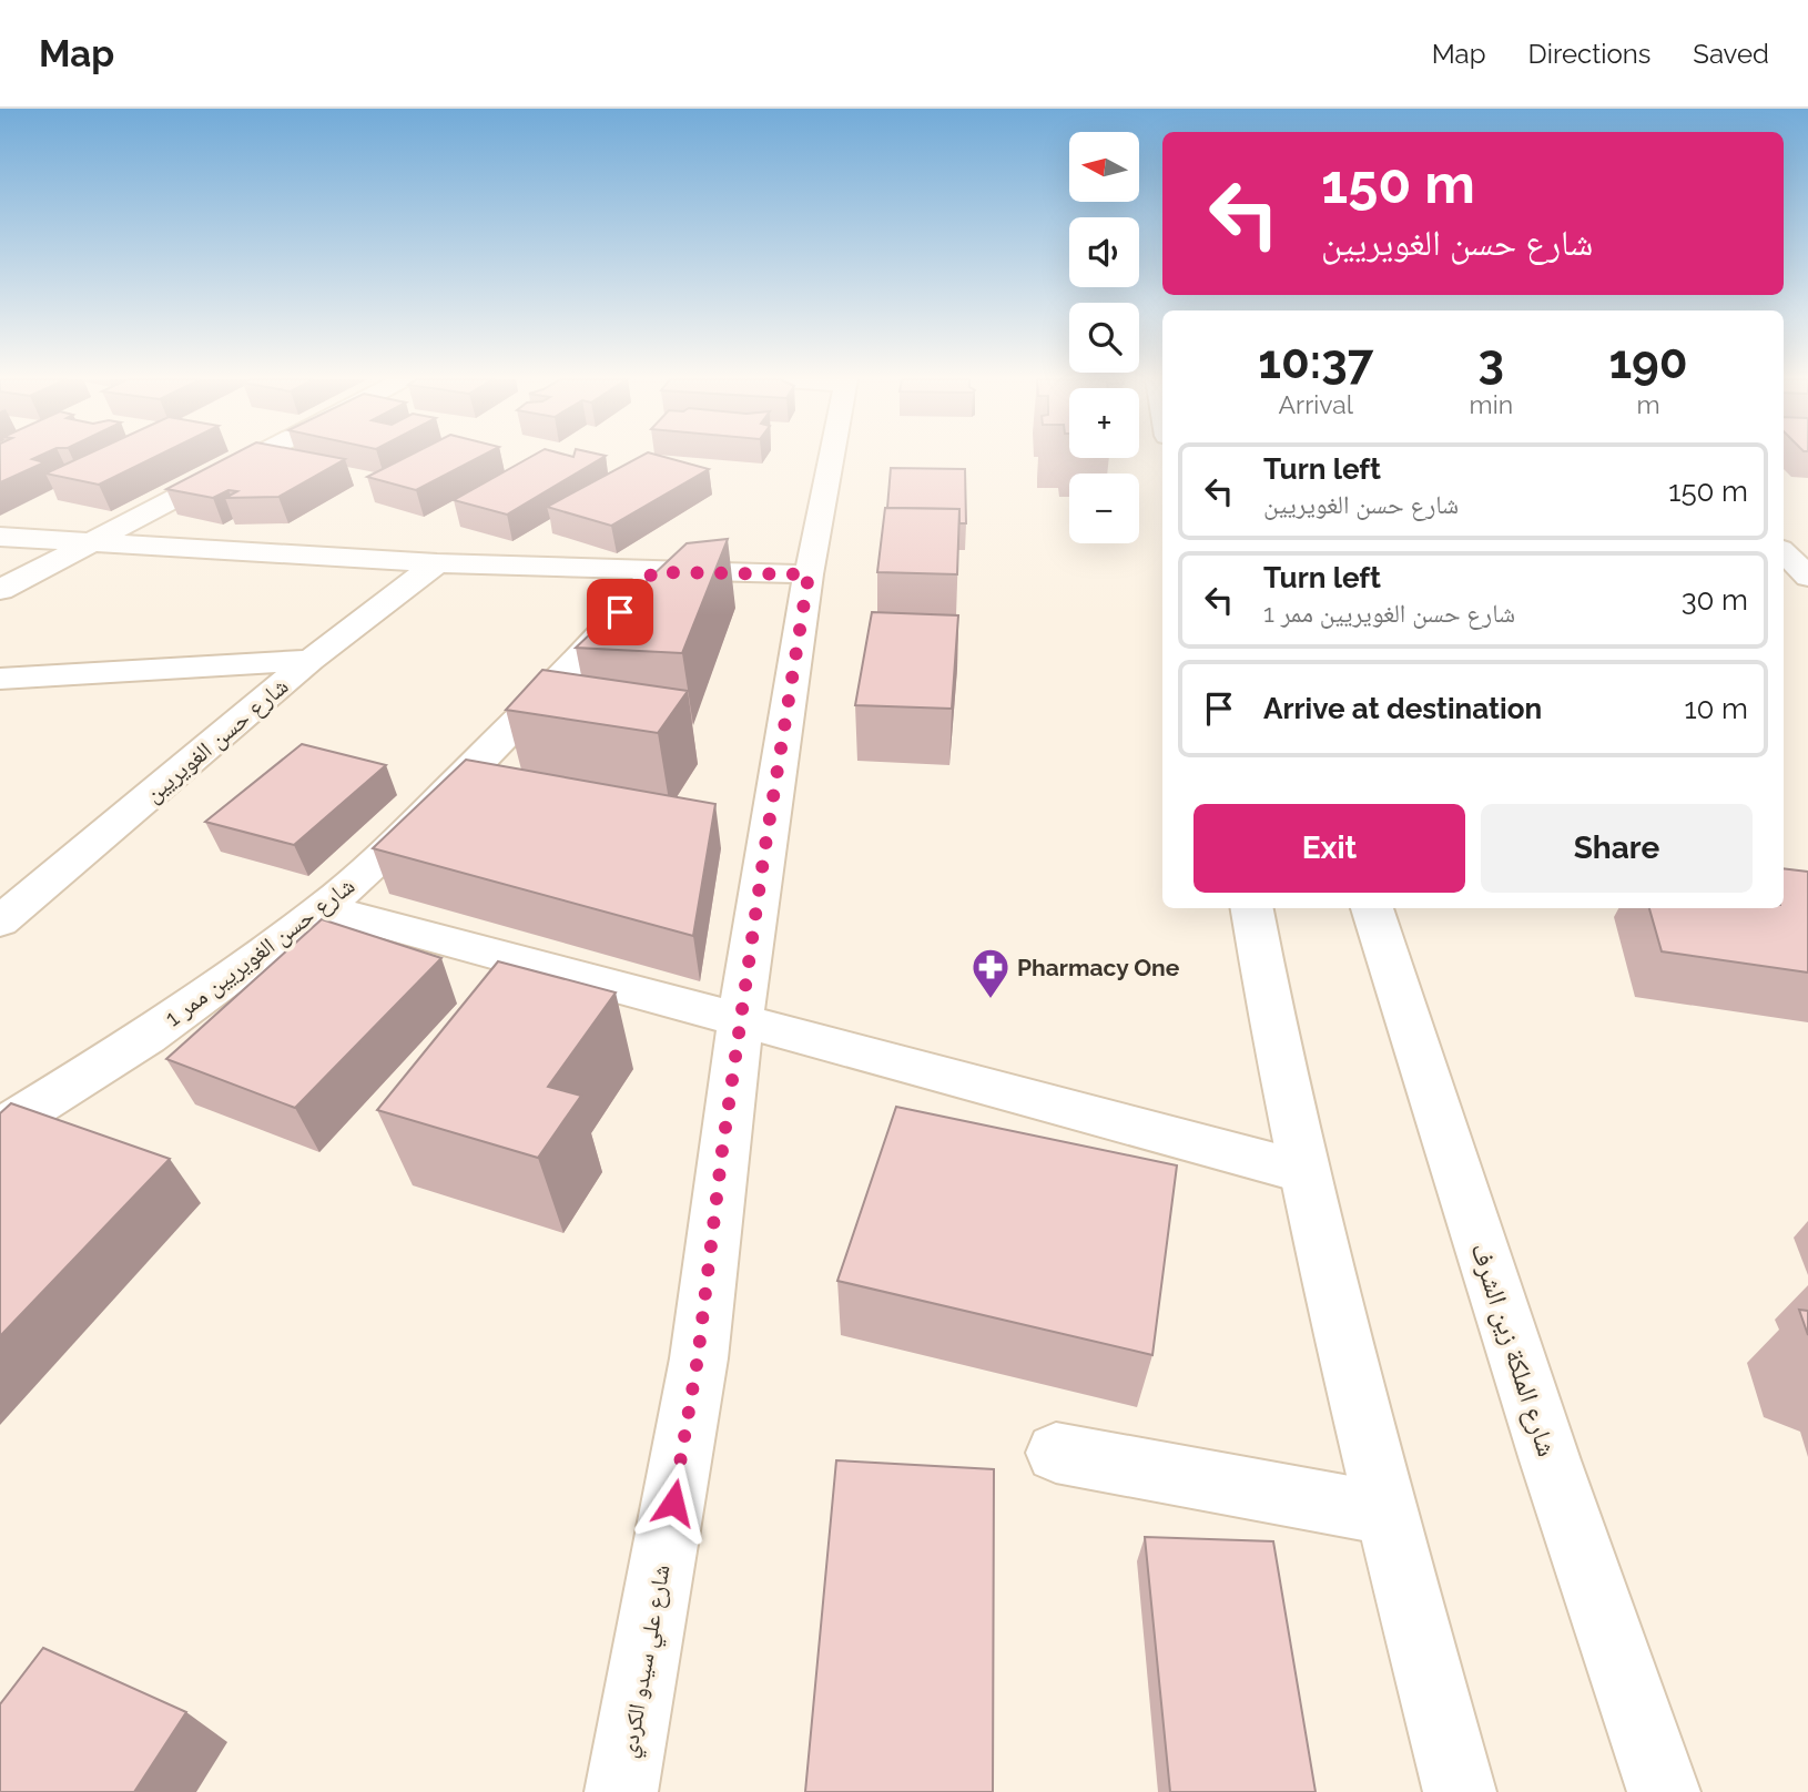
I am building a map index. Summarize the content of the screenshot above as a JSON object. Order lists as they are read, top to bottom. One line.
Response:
{"streets":{"street":["شارع حسن الغويريين","شارع حسن الغويريين ممر 1","شارع الملكة زين الشرف","شارع علي سيدو الكردي"]},"places":{"pharmacy":["Pharmacy One"]},"north":"left","page":{"header":"Map","nav":["Map","Directions","Saved"],"map_buttons":["+","−"],"turn":["150 m","شارع حسن الغويريين"],"eta":["10:37","Arrival","3","min","190","m"],"list":[{"name":"Turn left","note":"شارع حسن الغويريين","value":"150 m"},{"name":"Turn left","note":"شارع حسن الغويريين ممر 1","value":"30 m"},{"name":"Arrive at destination","value":"10 m"}],"buttons":["Exit","Share"]}}
